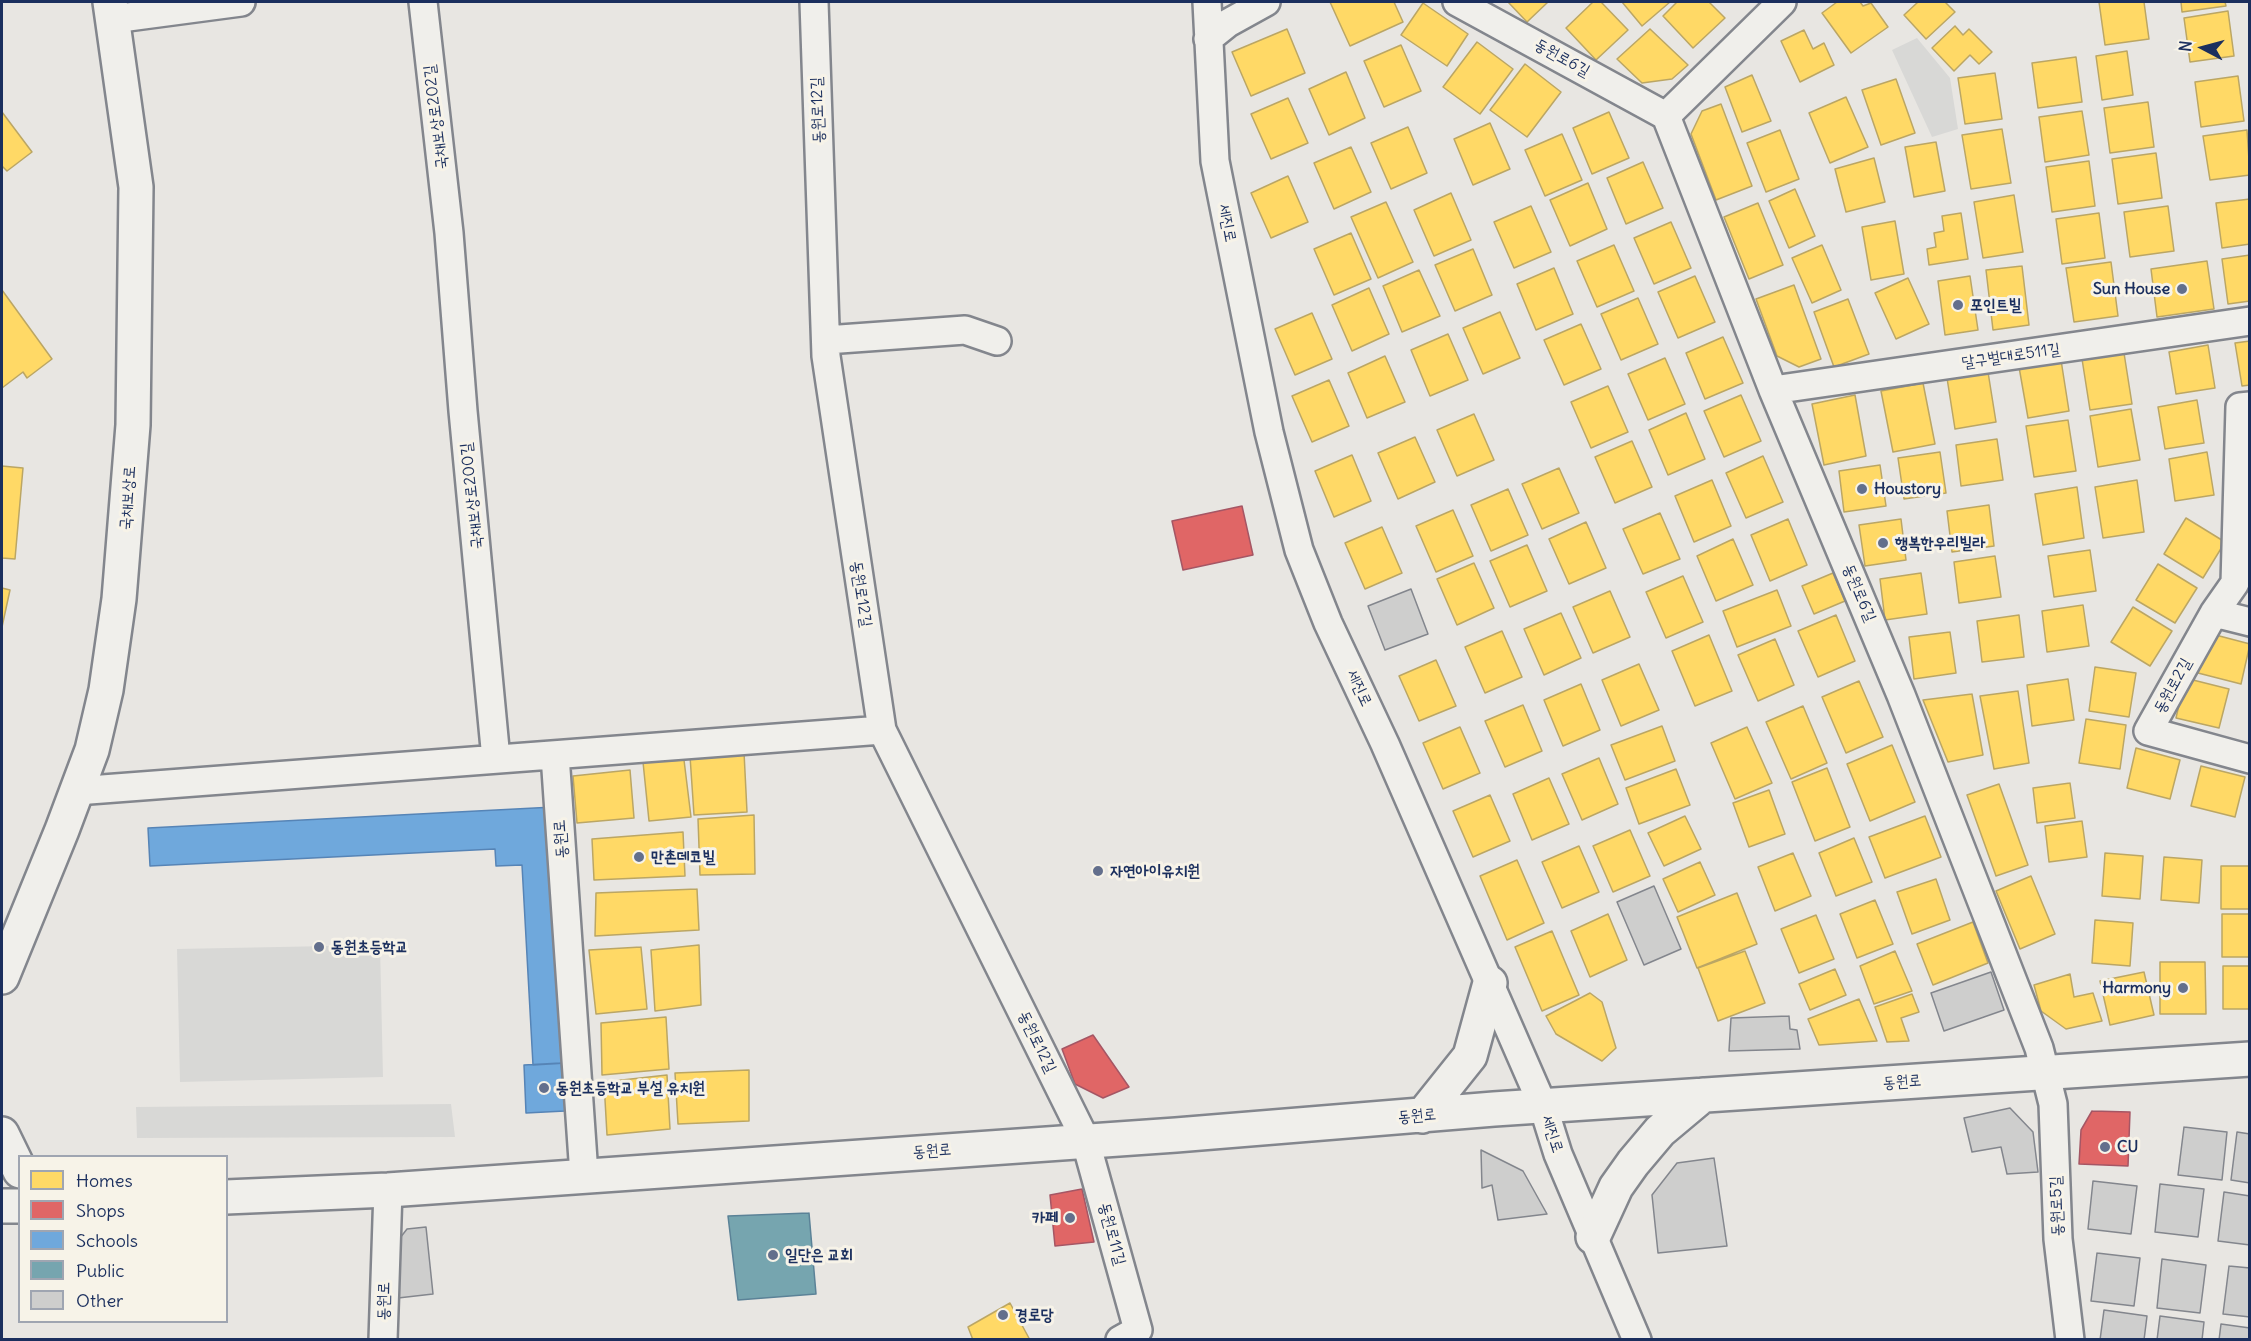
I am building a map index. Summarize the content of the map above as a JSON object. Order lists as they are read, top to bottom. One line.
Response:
{"streets":{"main road":["국채보상로","동원로"],"street":["동원로6길","동원로12길","국채보상로202길","세진로","달구벌대로511길","국채보상로200길","동원로2길","동원로5길","동원로11길"]},"crossings":[["동원로6길","달구벌대로511길"],["동원로6길","동원로"],["동원로6길","동원로5길"],["동원로12길","동원로"],["동원로12길","동원로11길"],["국채보상로202길","국채보상로200길"],["세진로","동원로"],["동원로","동원로5길"],["동원로","동원로11길"]],"places":["Sun House","포인트빌","Houstory","행복한우리빌라","만촌데코빌","자연아이유치원","동원초등학교","Harmony","동원초등학교 부설 유치원","CU","카페","일단은 교회","경로당"],"legend":["Homes","Shops","Schools","Public","Other"],"north":"left"}
